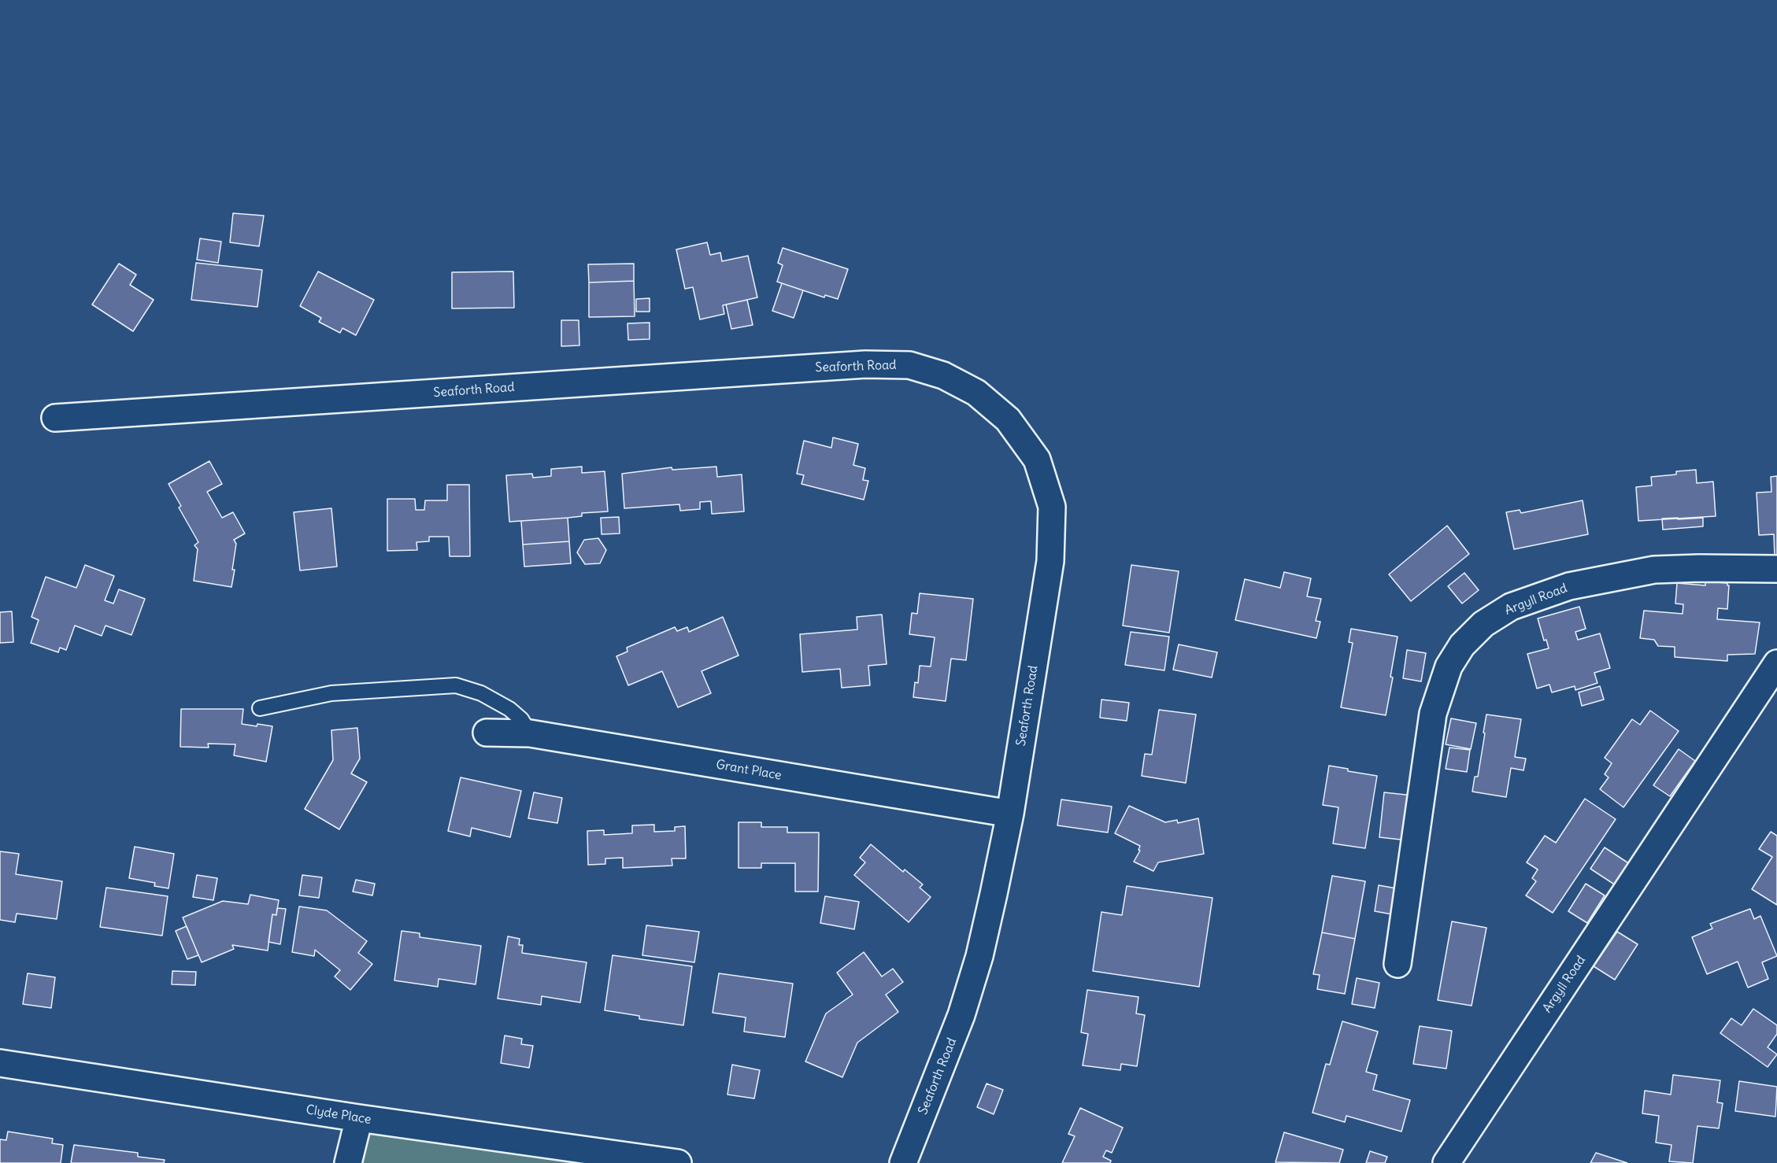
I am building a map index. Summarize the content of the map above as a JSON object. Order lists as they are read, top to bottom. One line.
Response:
{"streets":{"street":["Seaforth Road","Argyll Road","Grant Place","Clyde Place"]},"crossings":[["Seaforth Road","Grant Place"]]}
